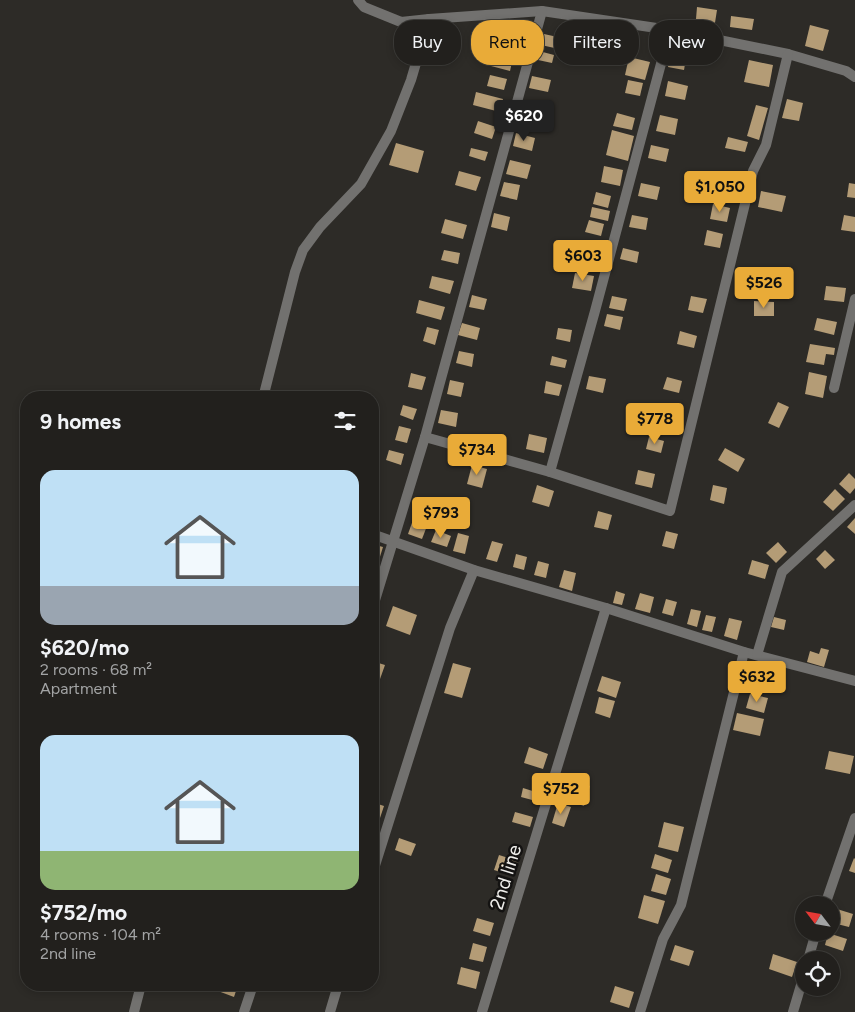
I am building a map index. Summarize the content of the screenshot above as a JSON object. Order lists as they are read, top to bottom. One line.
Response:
{"streets":{"street":["2nd line"]},"north":"top left","page":{"chip":["Buy","Rent","Filters","New"],"price":["$620","$1,050","$603","$526","$778","$734","$793","$632","$752"],"heading":"9 homes","list":[{"name":"$620/mo","note":"2 rooms · 68 m² · Apartment"},{"name":"$752/mo","note":"4 rooms · 104 m² · 2nd line"}]}}
